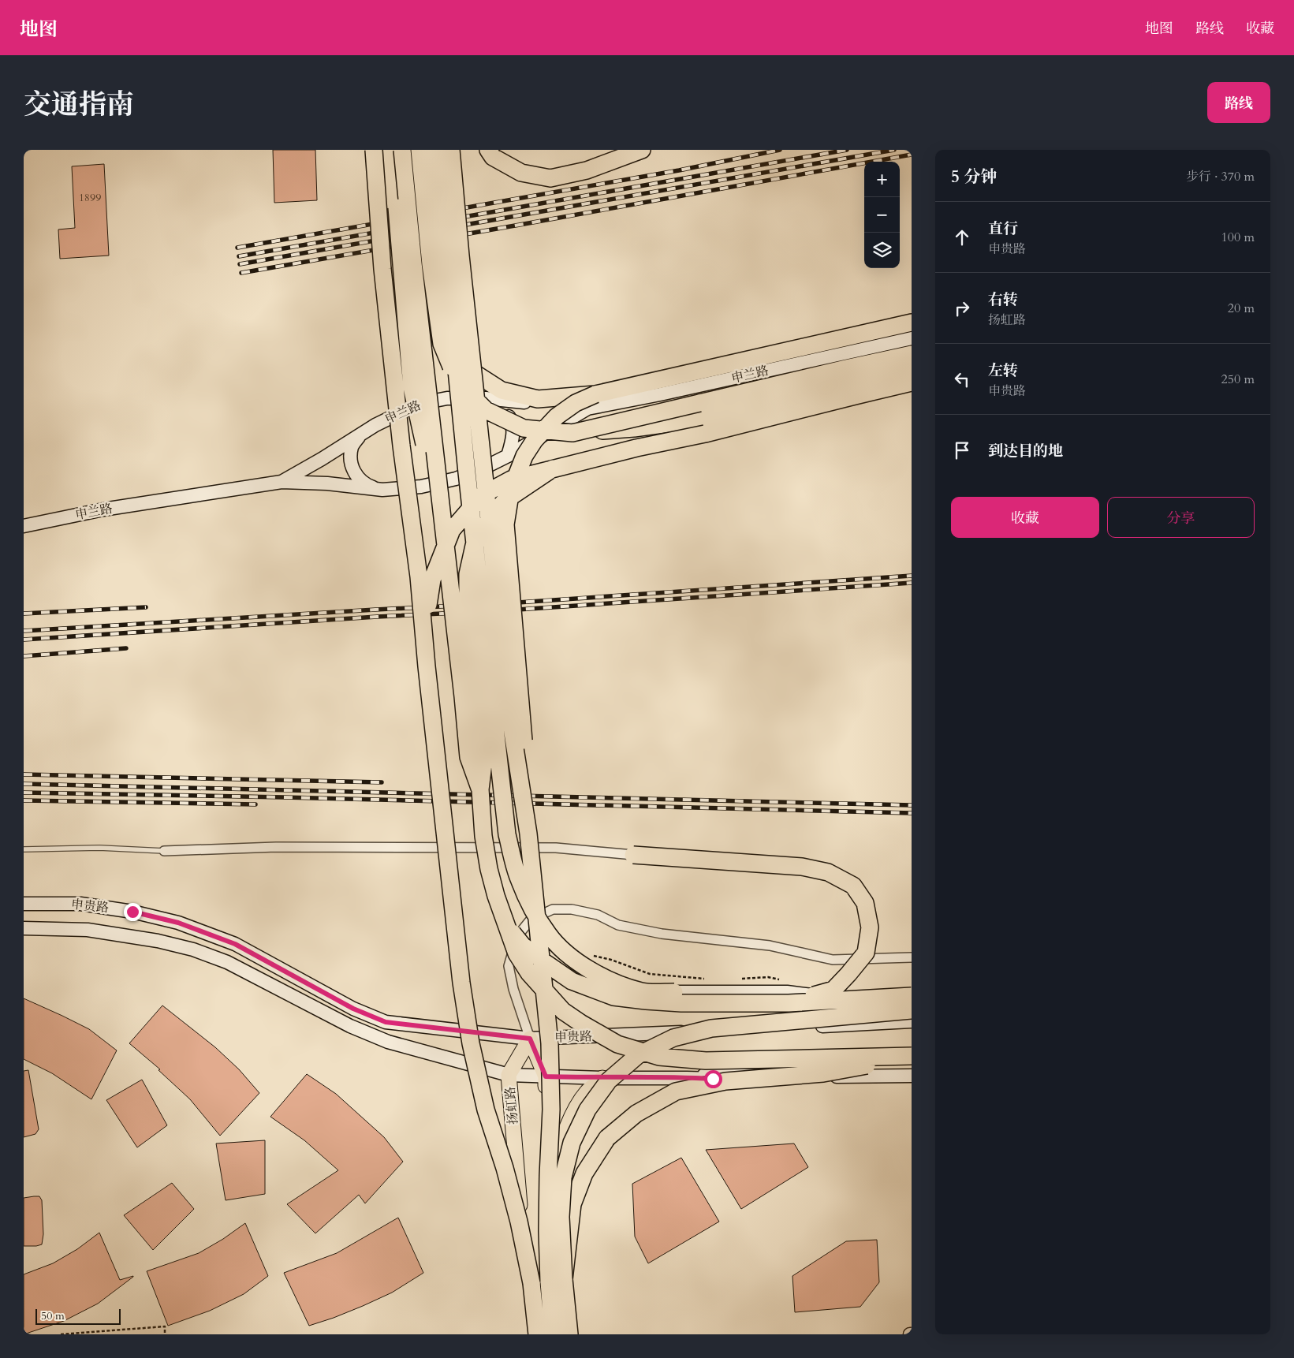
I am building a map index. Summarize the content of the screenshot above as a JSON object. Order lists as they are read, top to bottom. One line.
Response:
{"streets":{"main road":["申兰路","申贵路","扬虹路"]},"crossings":[["申贵路","扬虹路"]],"house_numbers":["1899"],"scale_bar":"50 m","page":{"header":"地图","nav":["地图","路线","收藏"],"title":"交通指南","buttons":["路线",["收藏","分享"]],"heading":["5 分钟","步行 · 370 m"],"map_buttons":["+","−"],"list":[["直行","申贵路","100 m"],["右转","扬虹路","20 m"],["左转","申贵路","250 m"],"到达目的地"],"scale":"50 m"}}
